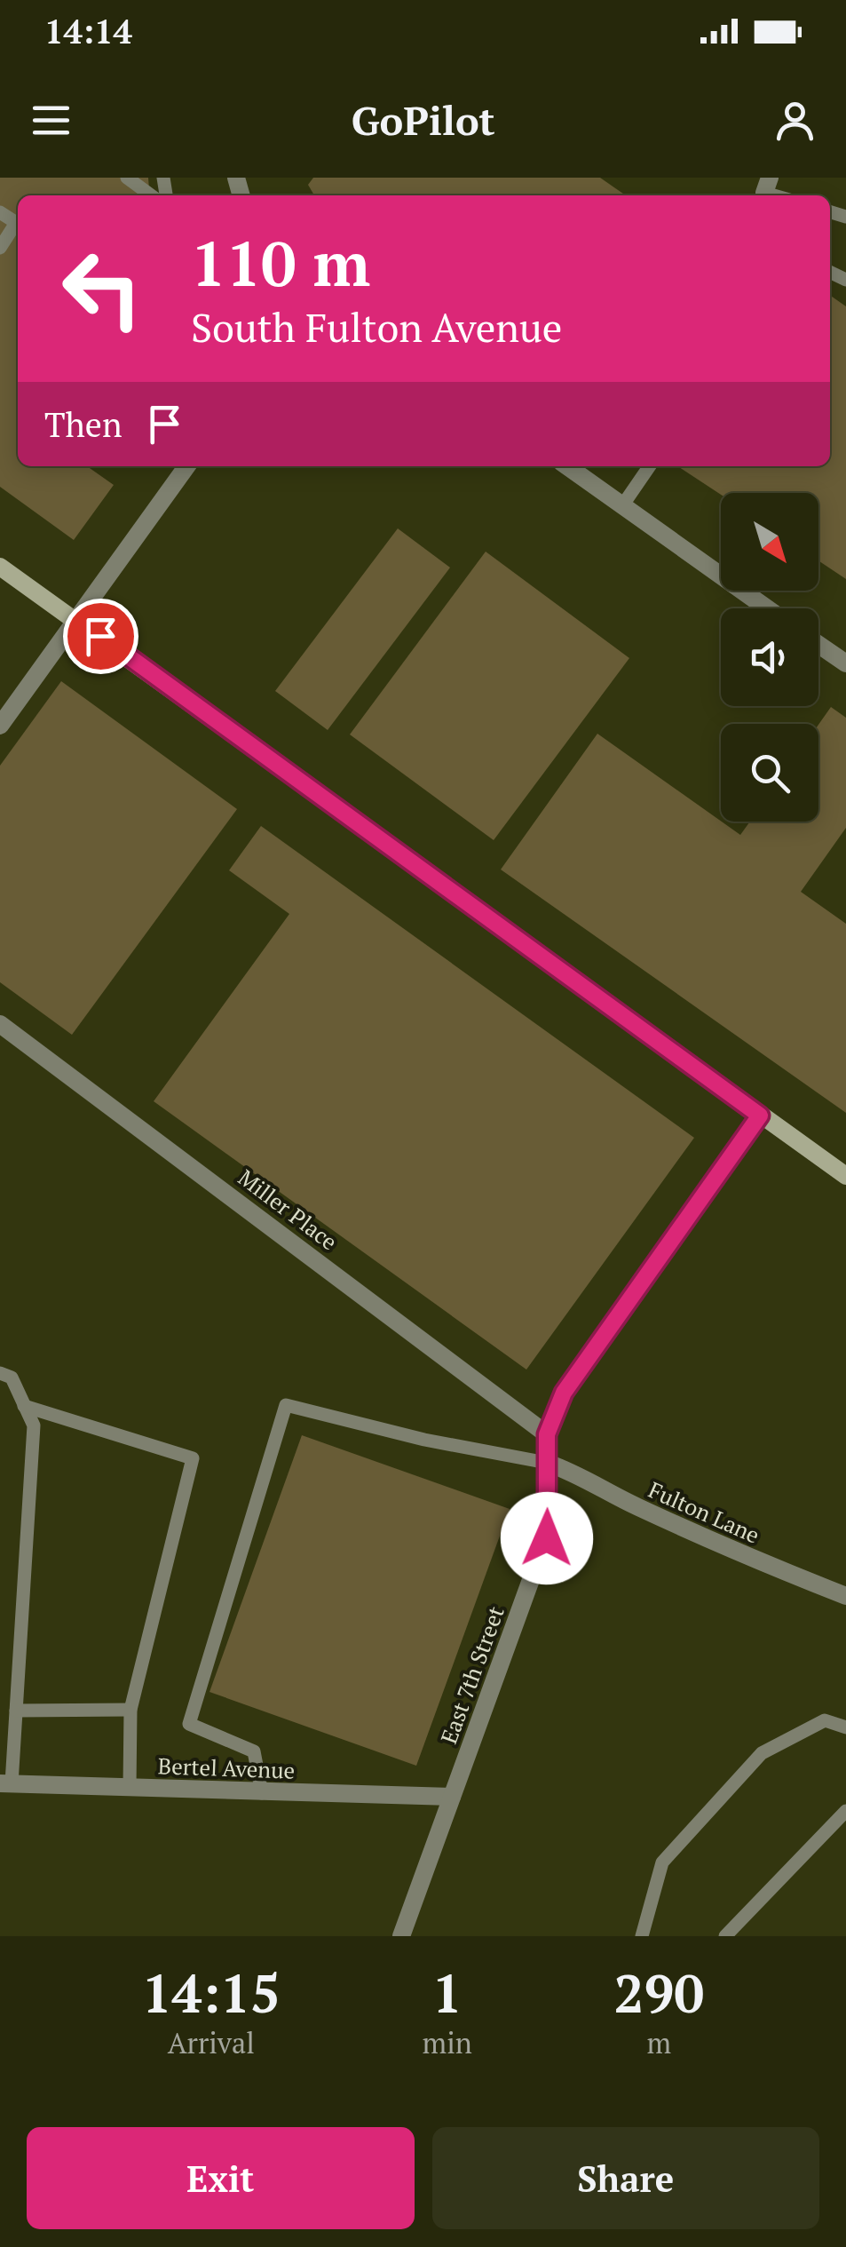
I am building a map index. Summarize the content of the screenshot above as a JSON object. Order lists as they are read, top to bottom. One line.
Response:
{"streets":{"street":["Miller Place","Fulton Lane","East 7th Street","Bertel Avenue"]},"crossings":[["Miller Place","East 7th Street"],["Fulton Lane","East 7th Street"],["East 7th Street","Bertel Avenue"]],"north":"bottom right","page":{"status":"14:14","header":"GoPilot","turn":["110 m","South Fulton Avenue"],"then":"Then","eta":["14:15","Arrival","1","min","290","m"],"buttons":["Exit","Share"]}}
